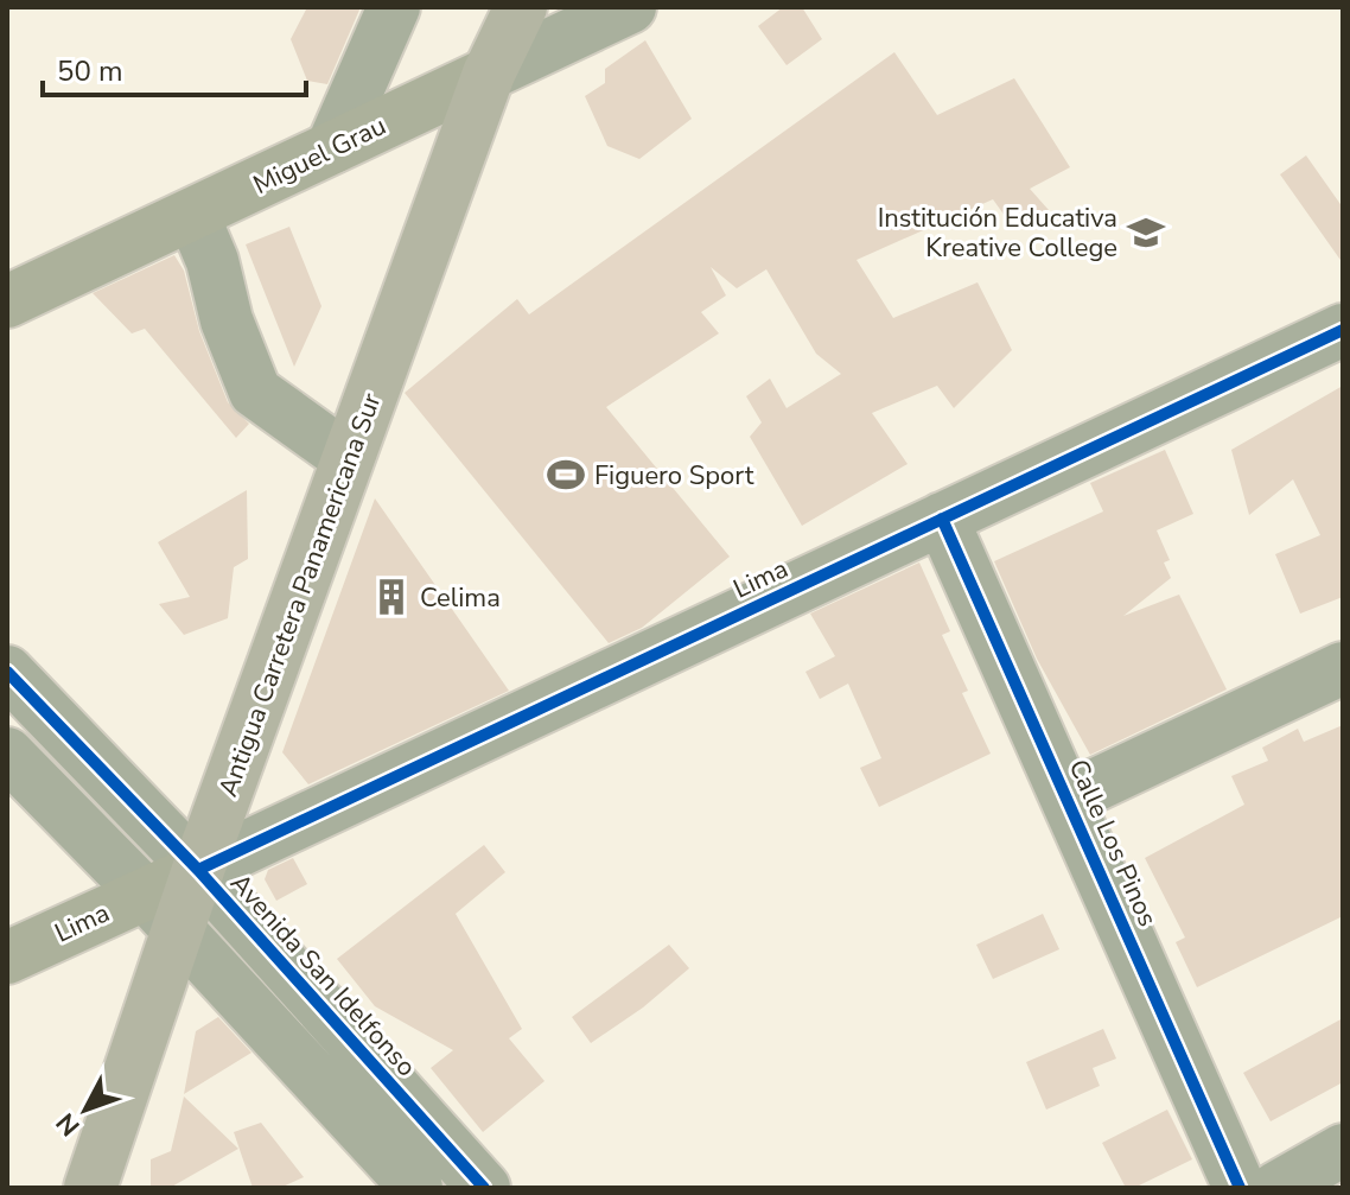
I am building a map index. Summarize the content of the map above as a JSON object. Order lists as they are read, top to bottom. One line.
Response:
{"streets":{"highway":["Antigua Carretera Panamericana Sur"],"main road":["Miguel Grau","Lima"],"street":["Calle Los Pinos","Avenida San Idelfonso"]},"crossings":[["Miguel Grau","Antigua Carretera Panamericana Sur"],["Lima","Antigua Carretera Panamericana Sur"],["Lima","Calle Los Pinos"],["Lima","Avenida San Idelfonso"],["Antigua Carretera Panamericana Sur","Avenida San Idelfonso"]],"places":{"school or university":["Institución Educativa Kreative College"],"sports":["Figuero Sport"],"building":["Celima"]},"scale_bar":"50 m","north":"bottom left"}
